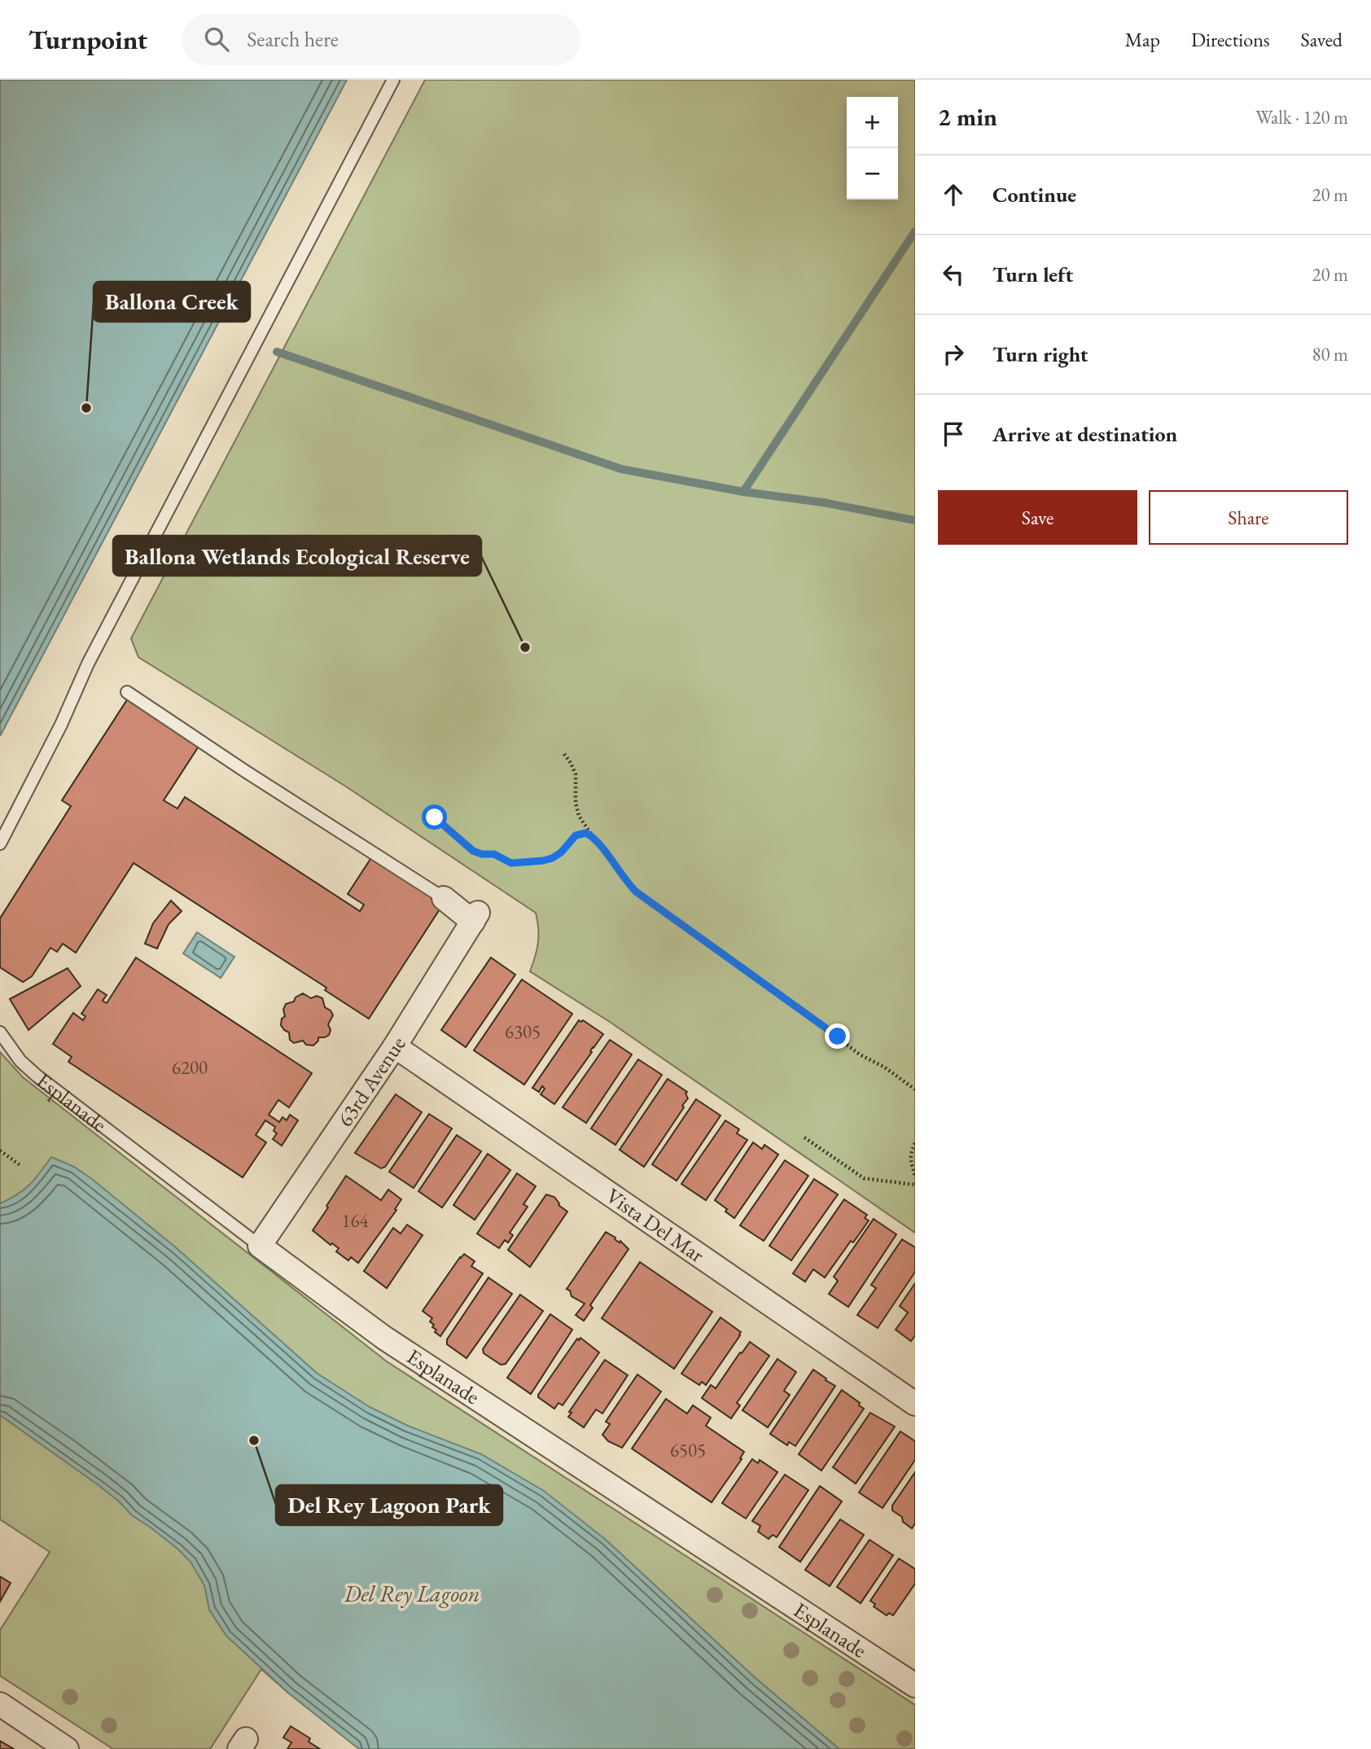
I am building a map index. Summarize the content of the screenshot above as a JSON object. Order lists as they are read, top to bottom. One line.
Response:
{"streets":{"street":["63rd Avenue","Esplanade","Vista Del Mar"]},"crossings":[["63rd Avenue","Esplanade"],["63rd Avenue","Vista Del Mar"]],"water":["Del Rey Lagoon"],"places":["Ballona Creek","Ballona Wetlands Ecological Reserve","Del Rey Lagoon Park"],"house_numbers":["6305","6200","164","6505"],"page":{"header":"Turnpoint","search":"Search here","nav":["Map","Directions","Saved"],"heading":["2 min","Walk · 120 m"],"map_buttons":["+","−"],"list":[["Continue","20 m"],["Turn left","20 m"],["Turn right","80 m"],"Arrive at destination"],"buttons":["Save","Share"]}}
